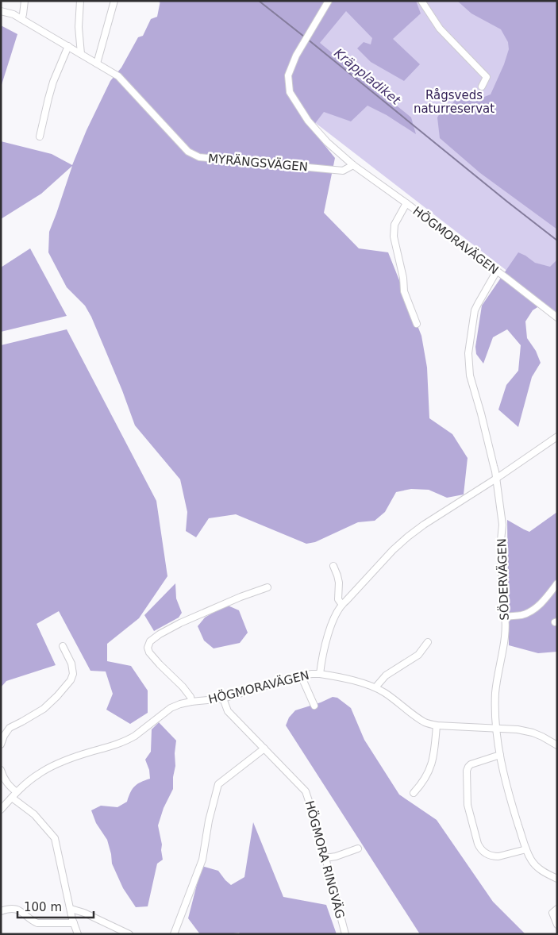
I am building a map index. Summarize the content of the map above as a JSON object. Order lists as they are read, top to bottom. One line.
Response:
{"streets":{"street":["MYRÄNGSVÄGEN","HÖGMORAVÄGEN","SÖDERVÄGEN","HÖGMORA RINGVÄG"]},"crossings":[["MYRÄNGSVÄGEN","HÖGMORAVÄGEN"],["HÖGMORAVÄGEN","SÖDERVÄGEN"],["HÖGMORAVÄGEN","HÖGMORA RINGVÄG"]],"water":["Kräppladiket"],"parks":["Rågsveds naturreservat"],"scale_bar":"100 m"}
